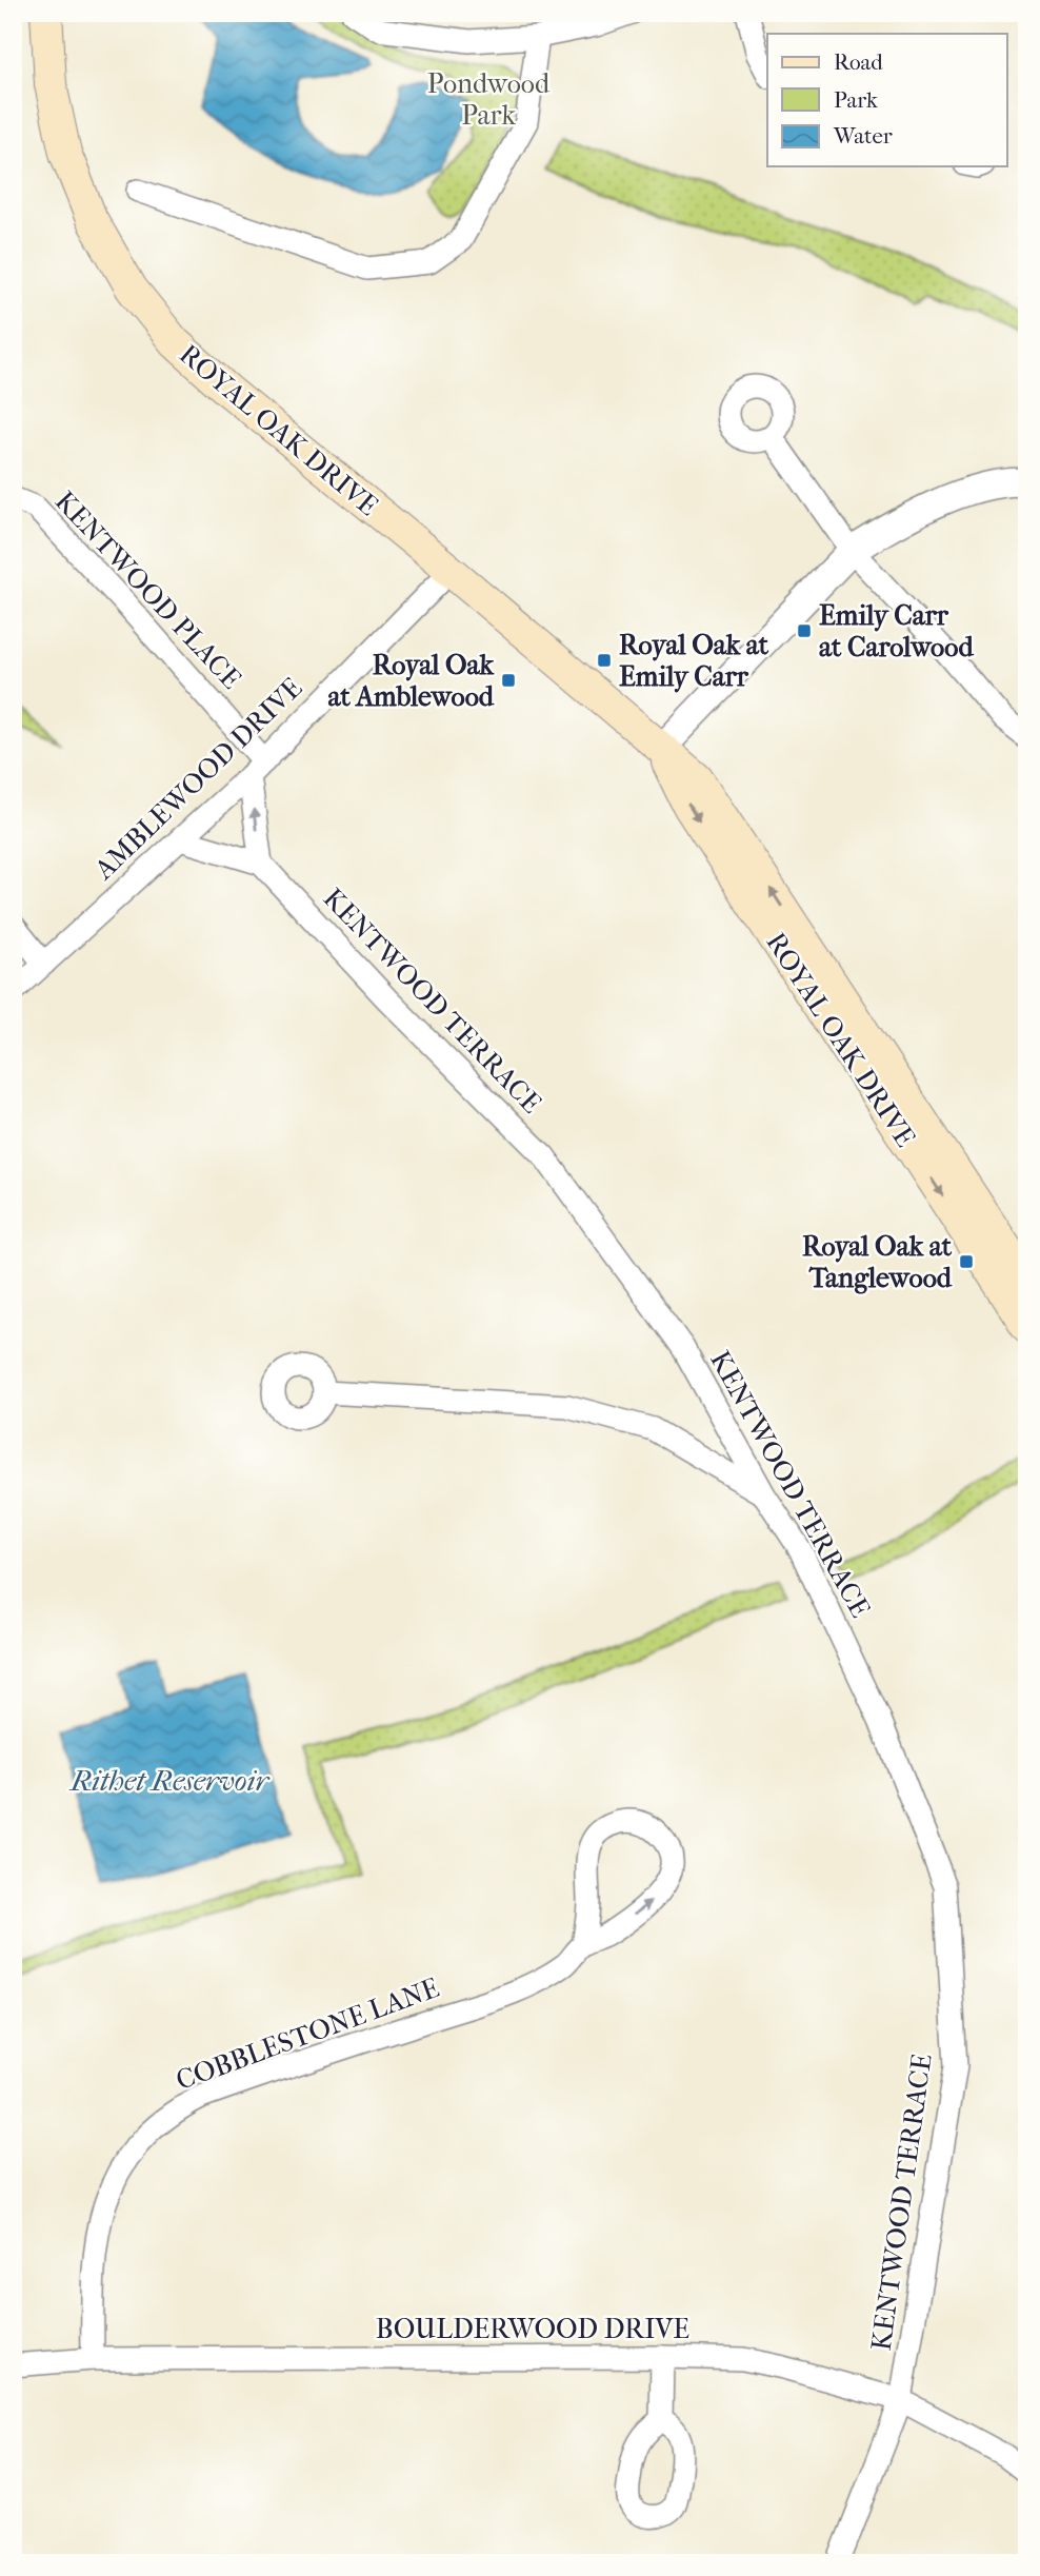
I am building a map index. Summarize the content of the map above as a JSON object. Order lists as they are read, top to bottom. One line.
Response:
{"streets":{"main road":["ROYAL OAK DRIVE"],"street":["KENTWOOD PLACE","AMBLEWOOD DRIVE","KENTWOOD TERRACE","COBBLESTONE LANE","BOULDERWOOD DRIVE"]},"crossings":[["ROYAL OAK DRIVE","AMBLEWOOD DRIVE"],["KENTWOOD PLACE","AMBLEWOOD DRIVE"],["KENTWOOD TERRACE","BOULDERWOOD DRIVE"],["COBBLESTONE LANE","BOULDERWOOD DRIVE"]],"water":["Rithet Reservoir"],"parks":["Pondwood Park"],"places":{"transit":["Emily Carr at Carolwood","Royal Oak at Emily Carr","Royal Oak at Amblewood","Royal Oak at Tanglewood"]},"legend":["Road","Park","Water"]}
